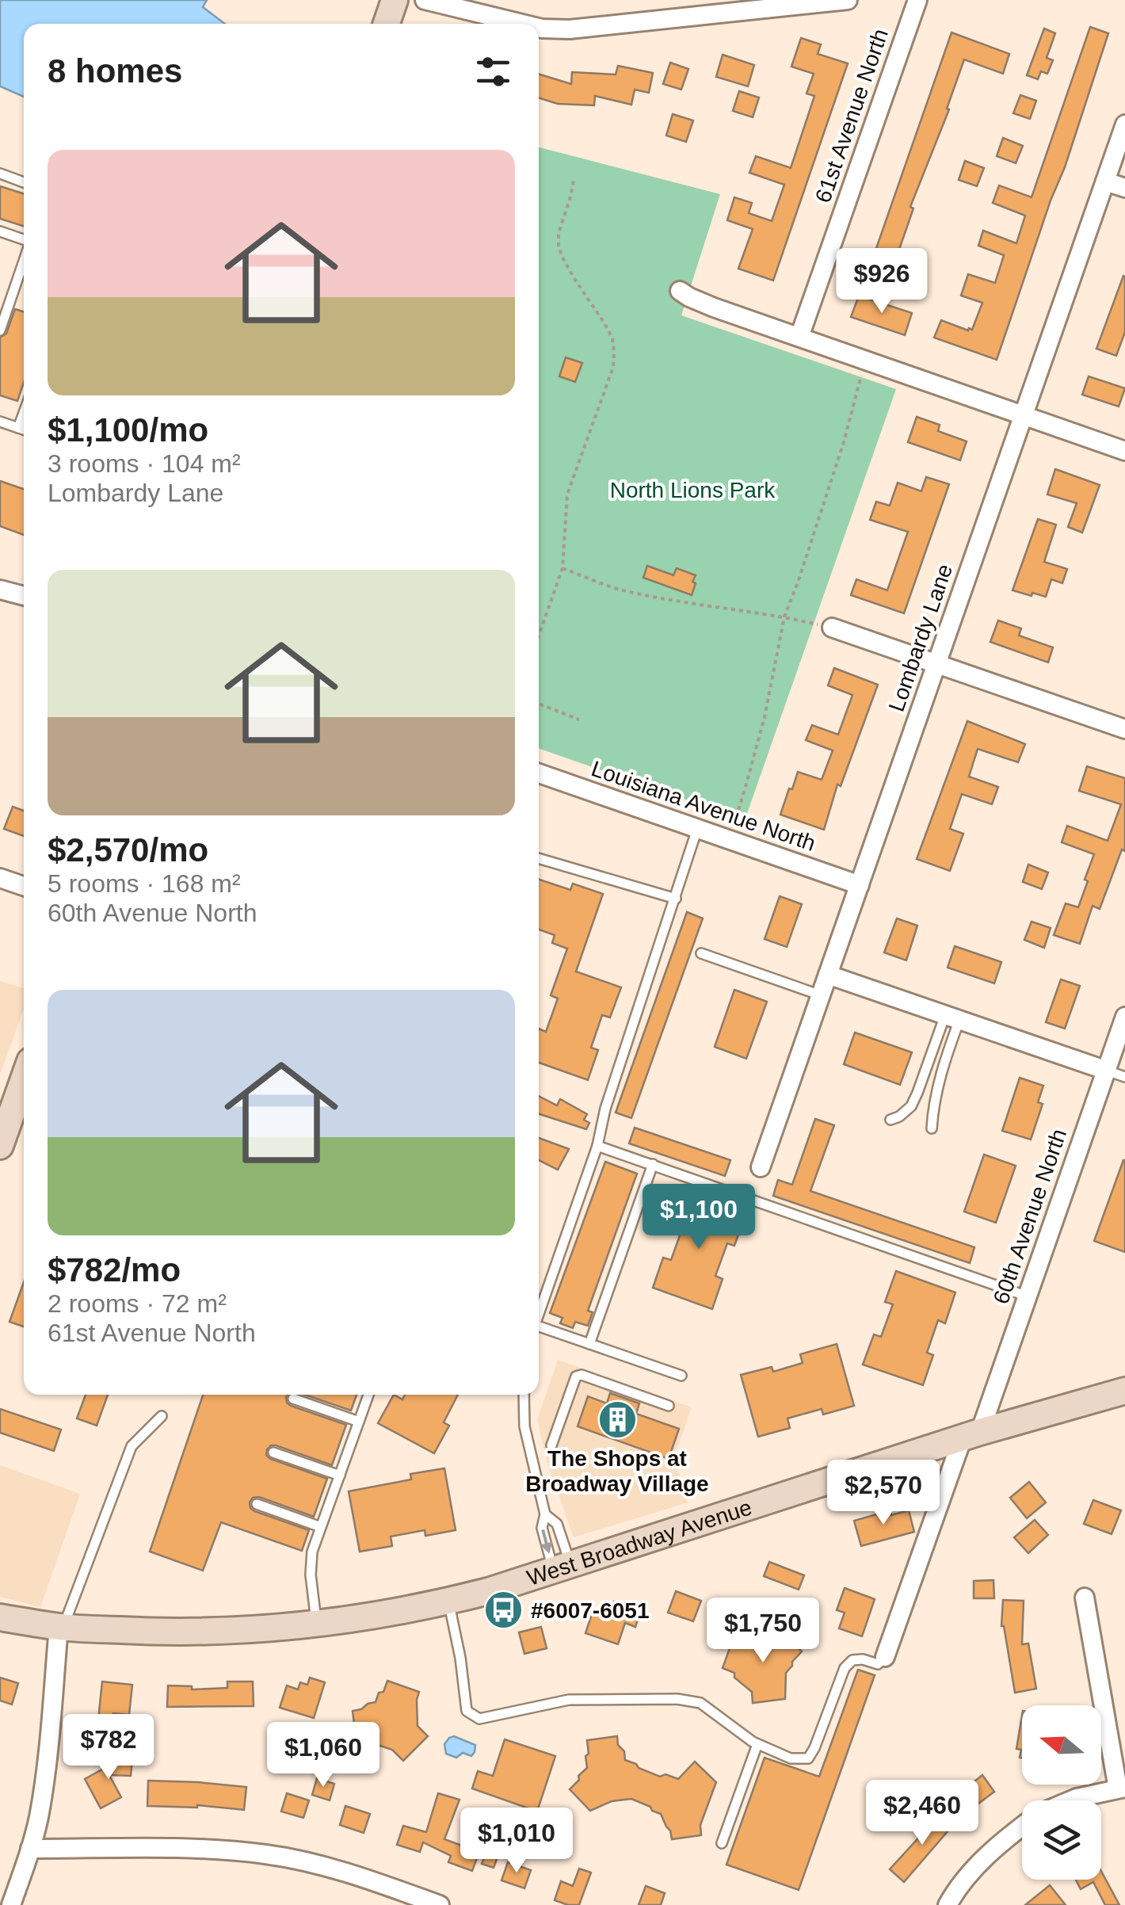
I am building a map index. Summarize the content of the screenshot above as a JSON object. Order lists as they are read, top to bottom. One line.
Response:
{"streets":{"street":["61st Avenue North","Lombardy Lane","Louisiana Avenue North","60th Avenue North","West Broadway Avenue"]},"crossings":[["Lombardy Lane","Louisiana Avenue North"],["60th Avenue North","West Broadway Avenue"]],"parks":["North Lions Park"],"places":{"building":["The Shops at Broadway Village"],"bus stop":["#6007-6051"]},"north":"left","page":{"heading":"8 homes","list":[{"name":"$1,100/mo","note":"3 rooms · 104 m² · Lombardy Lane"},{"name":"$2,570/mo","note":"5 rooms · 168 m² · 60th Avenue North"},{"name":"$782/mo","note":"2 rooms · 72 m² · 61st Avenue North"}],"price":["$926","$1,100","$2,570","$1,750","$782","$1,060","$2,460","$1,010"]}}
